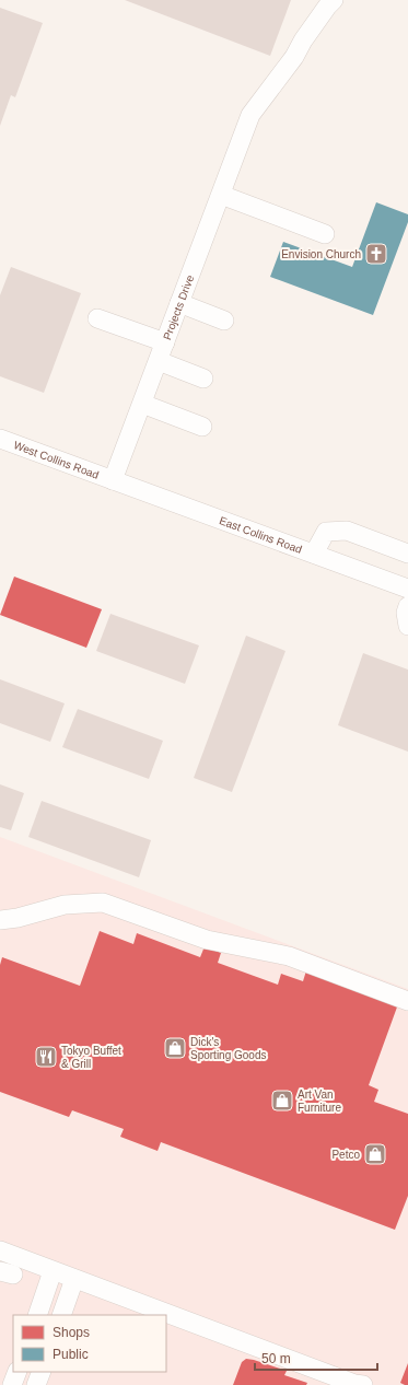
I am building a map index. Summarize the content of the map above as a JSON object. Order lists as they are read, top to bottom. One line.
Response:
{"streets":{"street":["Projects Drive","West Collins Road","East Collins Road"]},"crossings":[["Projects Drive","West Collins Road"],["Projects Drive","East Collins Road"],["West Collins Road","East Collins Road"]],"places":{"church":["Envision Church"],"shop":["Dick's Sporting Goods","Art Van Furniture","Petco"],"restaurant":["Tokyo Buffet & Grill"]},"legend":["Shops","Public"],"scale_bar":"50 m"}
